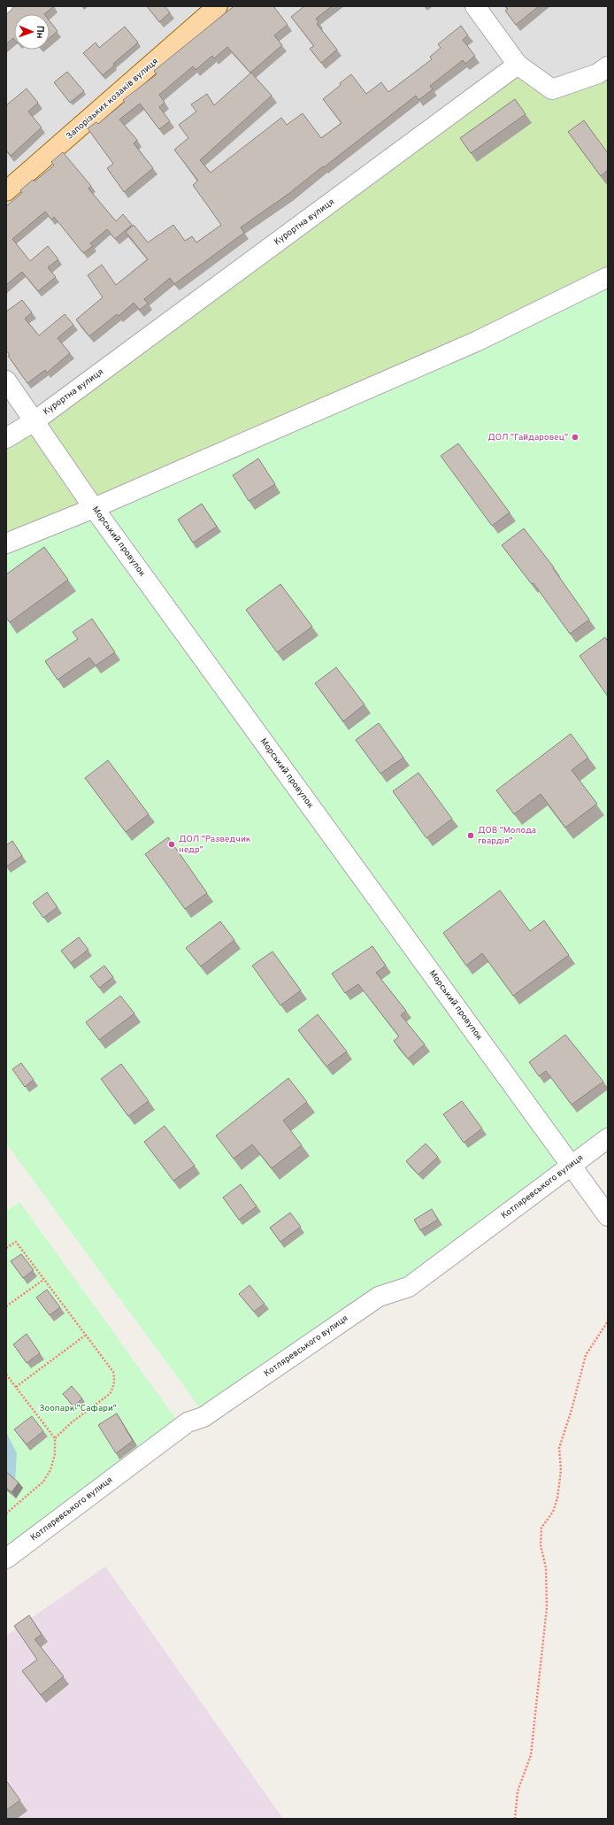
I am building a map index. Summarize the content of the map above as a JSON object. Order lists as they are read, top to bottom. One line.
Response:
{"streets":{"main road":["Запорізьких козаків вулиця"],"street":["Курортна вулиця","Морський провулок","Котляревського вулиця"]},"crossings":[["Курортна вулиця","Морський провулок"],["Морський провулок","Котляревського вулиця"]],"parks":["Зоопарк \"Сафари\""],"places":["ДОЛ \"Гайдаровец\"","ДОВ \"Молода гвардія\"","ДОЛ \"Разведчик недр\""],"north":"right"}
